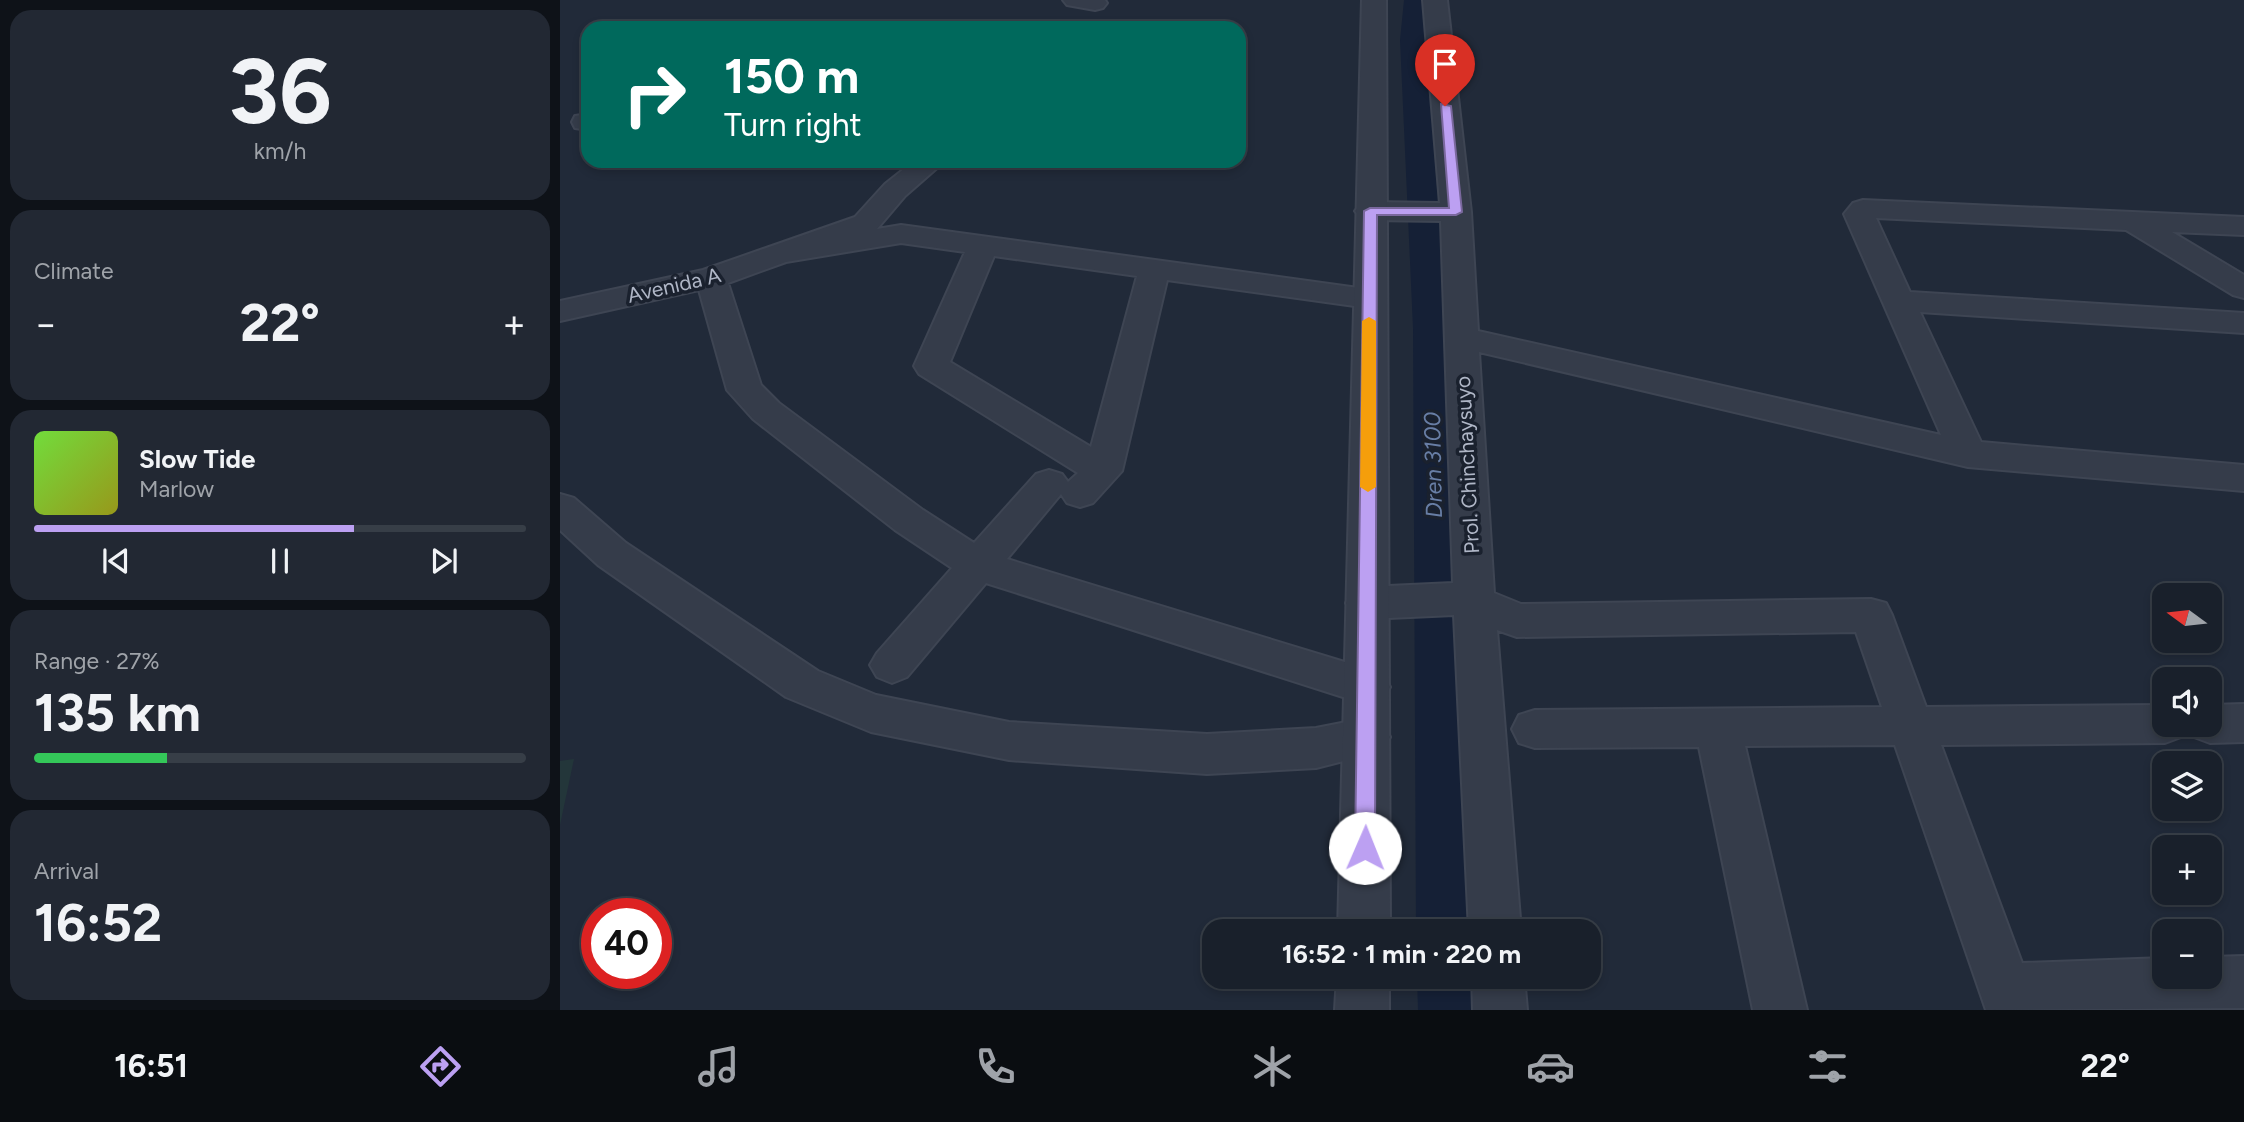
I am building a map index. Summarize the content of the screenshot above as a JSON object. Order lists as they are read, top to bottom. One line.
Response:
{"streets":{"street":["Avenida A","Prol. Chinchaysuyo"]},"water":["Dren 3100"],"north":"left","page":{"tile":[["36","km/h"],"Climate",["Range · 27%","135 km"],["Arrival","16:52"]],"turn":["150 m","Turn right"],"heat":["−","22°","+"],"song":["Slow Tide","Marlow"],"map_buttons":["+","−"],"limit":"40","trip":"16:52 · 1 min · 220 m","tabs":["16:51","22°"]}}
